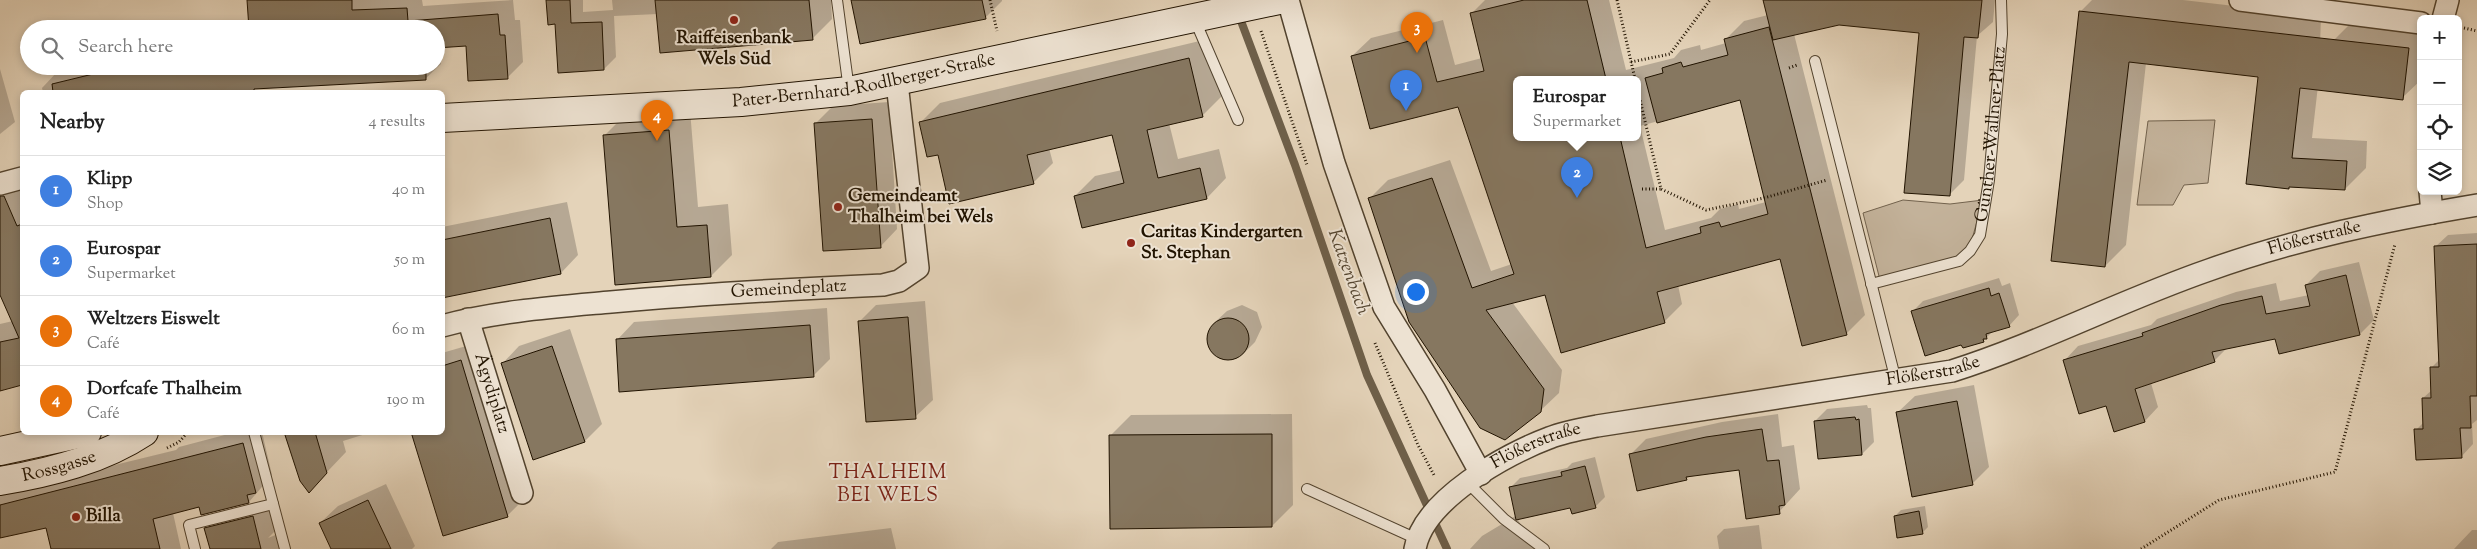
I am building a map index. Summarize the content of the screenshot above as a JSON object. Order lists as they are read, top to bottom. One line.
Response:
{"streets":{"main road":["Pater-Bernhard-Rodlberger-Straße","Rossgasse"],"street":["Flößerstraße","Gemeindeplatz","Ägydiplatz"],"lane":["Günther-Wallner-Platz"]},"crossings":[["Pater-Bernhard-Rodlberger-Straße","Gemeindeplatz"],["Gemeindeplatz","Ägydiplatz"]],"districts":["THALHEIM BEI WELS"],"water":["Katzenbach"],"places":["Raiffeisenbank Wels Süd","Gemeindeamt Thalheim bei Wels","Caritas Kindergarten St. Stephan","Billa"],"page":{"pins":["3","1","4","2"],"map_buttons":["+","−"],"search":"Search here","popup":["Eurospar","Supermarket"],"heading":["Nearby","4 results"],"list":[{"mark":"1","name":"Klipp","note":"Shop","value":"40 m"},{"mark":"2","name":"Eurospar","note":"Supermarket","value":"50 m"},{"mark":"3","name":"Weltzers Eiswelt","note":"Café","value":"60 m"},{"mark":"4","name":"Dorfcafe Thalheim","note":"Café","value":"190 m"}]}}
